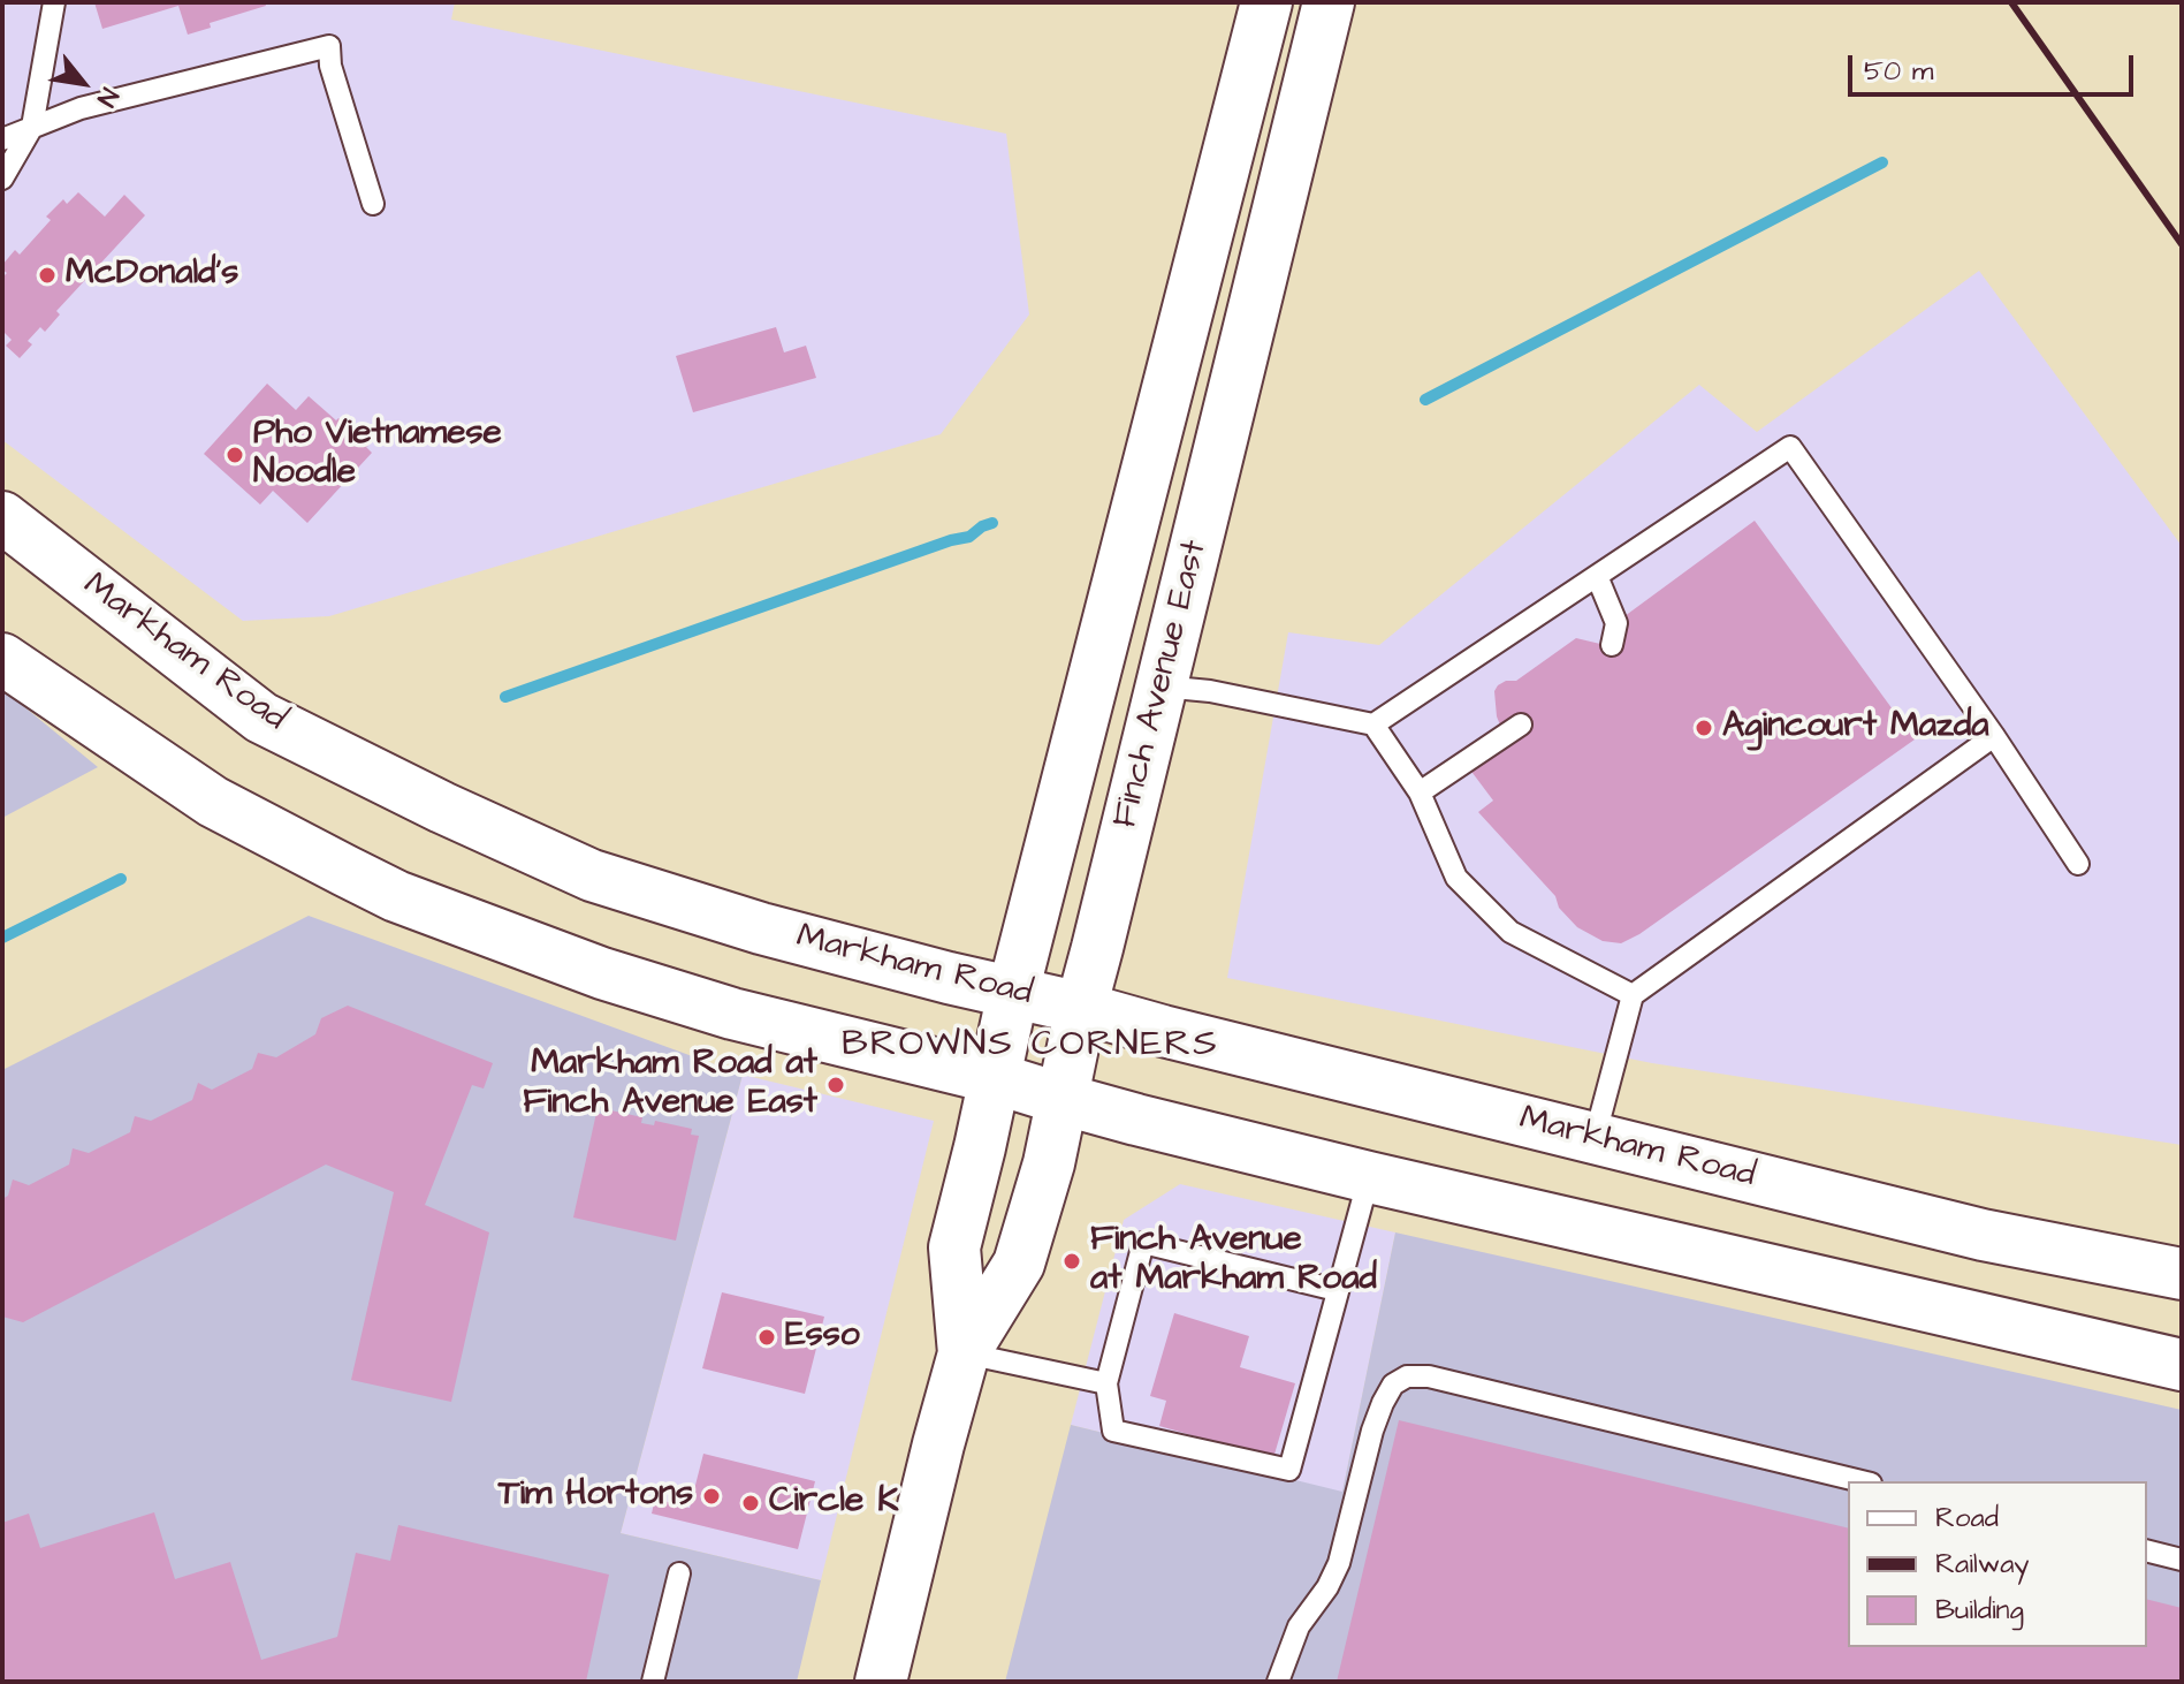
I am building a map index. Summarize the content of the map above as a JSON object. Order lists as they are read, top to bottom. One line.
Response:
{"streets":{"main road":["Markham Road","Finch Avenue East"]},"crossings":[["Markham Road","Finch Avenue East"]],"districts":["BROWNS CORNERS"],"places":["McDonald's","Pho Vietnamese Noodle","Agincourt Mazda","Markham Road at Finch Avenue East","Finch Avenue at Markham Road","Esso","Tim Hortons","Circle K"],"legend":["Road","Railway","Building"],"scale_bar":"50 m","north":"bottom right"}
